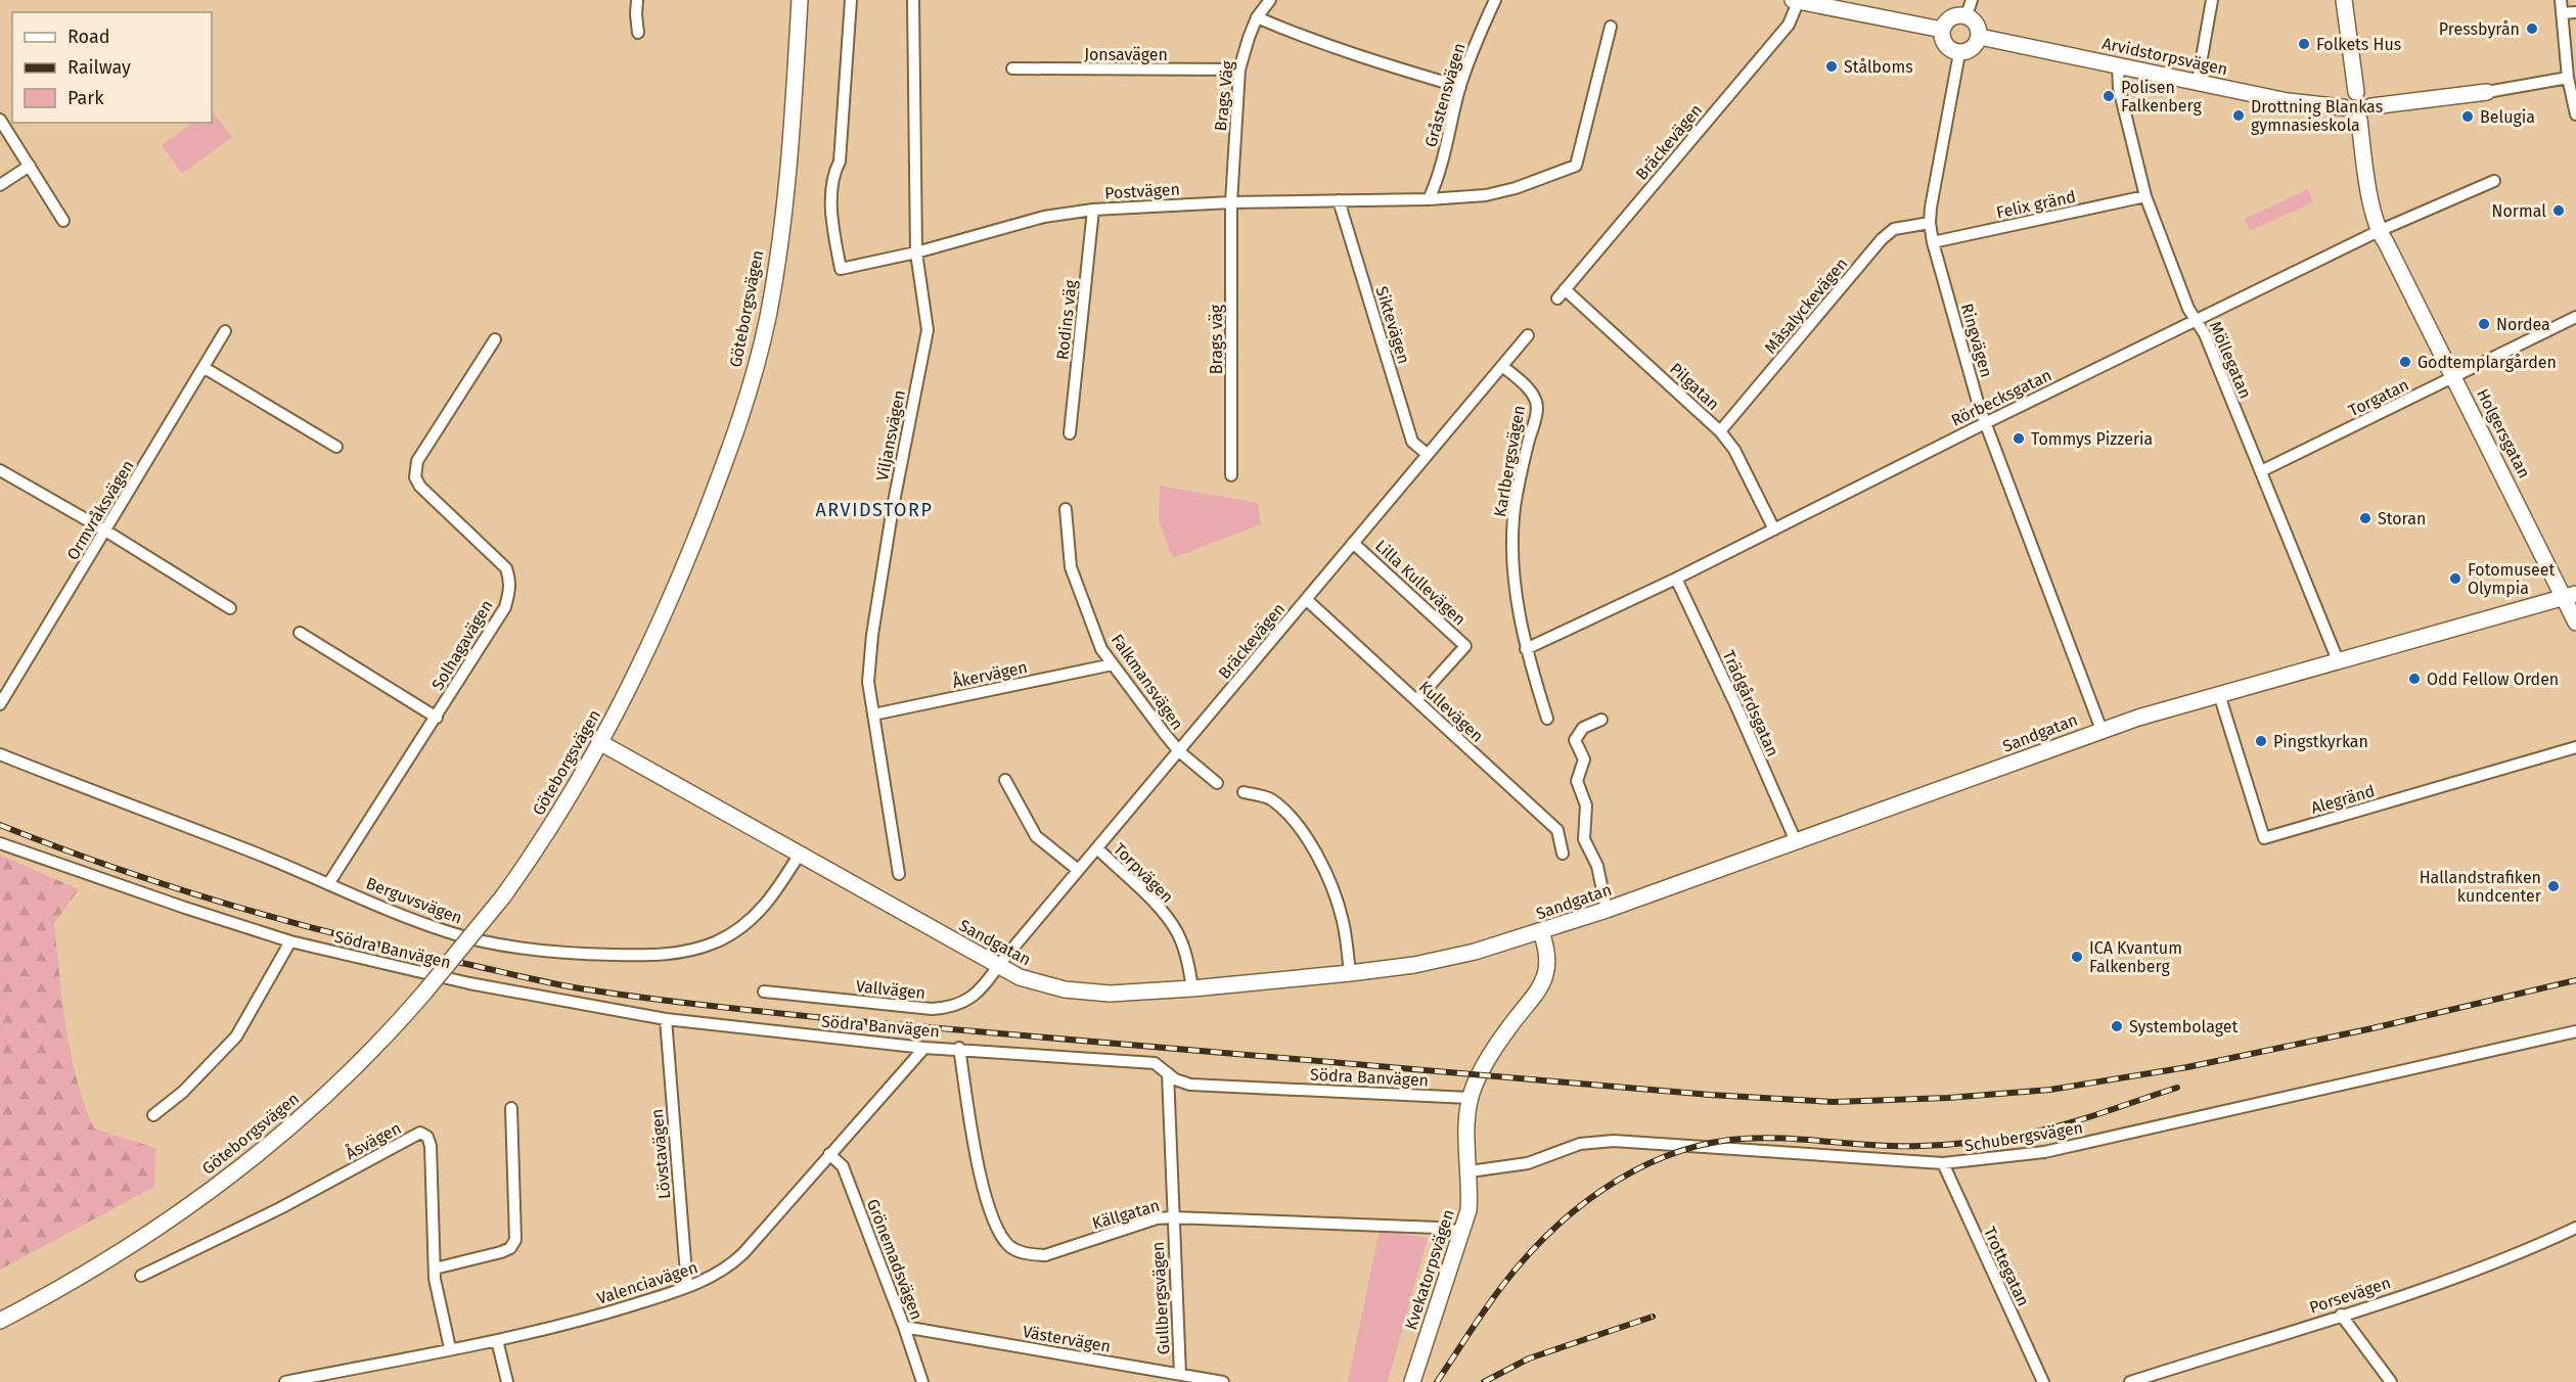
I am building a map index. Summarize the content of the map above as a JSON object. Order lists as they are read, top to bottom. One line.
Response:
{"streets":{"main road":["Arvidstorpsvägen","Göteborgsvägen","Holgersgatan","Sandgatan","Kvekatorpsvägen"],"street":["Jonsavägen","Gråstensvägen","Brags Väg","Bräckevägen","Postvägen","Felix gränd","Måsalyckevägen","Rodins väg","Siktevägen","Brags väg","Ringvägen","Möllegatan","Pilgatan","Rörbecksgatan","Torgatan","Viljansvägen","Karlbergsvägen","Ormvråksvägen","Lilla Kullevägen","Solhagavägen","Åkervägen","Falkmansvägen","Trädgårdsgatan","Kullevägen","Alegränd","Torpvägen","Berguvsvägen","Södra Banvägen","Vallvägen","Schubergsvägen","Åsvägen","Lövstavägen","Källgatan","Grönemadsvägen","Trottegatan","Valenciavägen","Porsevägen","Gullbergsvägen","Västervägen"]},"crossings":[["Jonsavägen","Brags Väg"],["Arvidstorpsvägen","Ringvägen"],["Arvidstorpsvägen","Möllegatan"],["Arvidstorpsvägen","Holgersgatan"],["Gråstensvägen","Postvägen"],["Brags Väg","Postvägen"],["Brags Väg","Brags väg"],["Bräckevägen","Siktevägen"],["Bräckevägen","Pilgatan"],["Bräckevägen","Karlbergsvägen"],["Bräckevägen","Lilla Kullevägen"],["Bräckevägen","Falkmansvägen"],["Bräckevägen","Kullevägen"],["Bräckevägen","Sandgatan"],["Bräckevägen","Torpvägen"],["Bräckevägen","Vallvägen"],["Postvägen","Rodins väg"],["Postvägen","Siktevägen"],["Postvägen","Brags väg"],["Postvägen","Viljansvägen"],["Felix gränd","Ringvägen"],["Felix gränd","Möllegatan"],["Måsalyckevägen","Ringvägen"],["Måsalyckevägen","Pilgatan"],["Göteborgsvägen","Sandgatan"],["Ringvägen","Rörbecksgatan"],["Ringvägen","Sandgatan"],["Möllegatan","Rörbecksgatan"],["Möllegatan","Torgatan"],["Möllegatan","Sandgatan"],["Pilgatan","Rörbecksgatan"],["Rörbecksgatan","Holgersgatan"],["Rörbecksgatan","Karlbergsvägen"],["Rörbecksgatan","Trädgårdsgatan"],["Torgatan","Holgersgatan"],["Holgersgatan","Sandgatan"],["Viljansvägen","Åkervägen"],["Lilla Kullevägen","Kullevägen"],["Solhagavägen","Berguvsvägen"],["Åkervägen","Falkmansvägen"],["Trädgårdsgatan","Sandgatan"],["Sandgatan","Alegränd"],["Sandgatan","Torpvägen"],["Sandgatan","Berguvsvägen"],["Sandgatan","Vallvägen"],["Sandgatan","Kvekatorpsvägen"],["Södra Banvägen","Lövstavägen"],["Södra Banvägen","Källgatan"],["Södra Banvägen","Kvekatorpsvägen"],["Södra Banvägen","Valenciavägen"],["Södra Banvägen","Gullbergsvägen"],["Schubergsvägen","Trottegatan"],["Schubergsvägen","Kvekatorpsvägen"],["Åsvägen","Valenciavägen"],["Lövstavägen","Valenciavägen"],["Källgatan","Kvekatorpsvägen"],["Källgatan","Gullbergsvägen"],["Grönemadsvägen","Valenciavägen"],["Grönemadsvägen","Västervägen"],["Gullbergsvägen","Västervägen"]],"districts":["ARVIDSTORP"],"places":["Pressbyrån","Folkets Hus","Stålboms","Polisen Falkenberg","Drottning Blankas gymnasieskola","Belugia","Normal","Nordea","Godtemplargården","Tommys Pizzeria","Storan","Fotomuseet Olympia","Odd Fellow Orden","Pingstkyrkan","Hallandstrafiken kundcenter","ICA Kvantum Falkenberg","Systembolaget"],"legend":["Road","Railway","Park"]}
